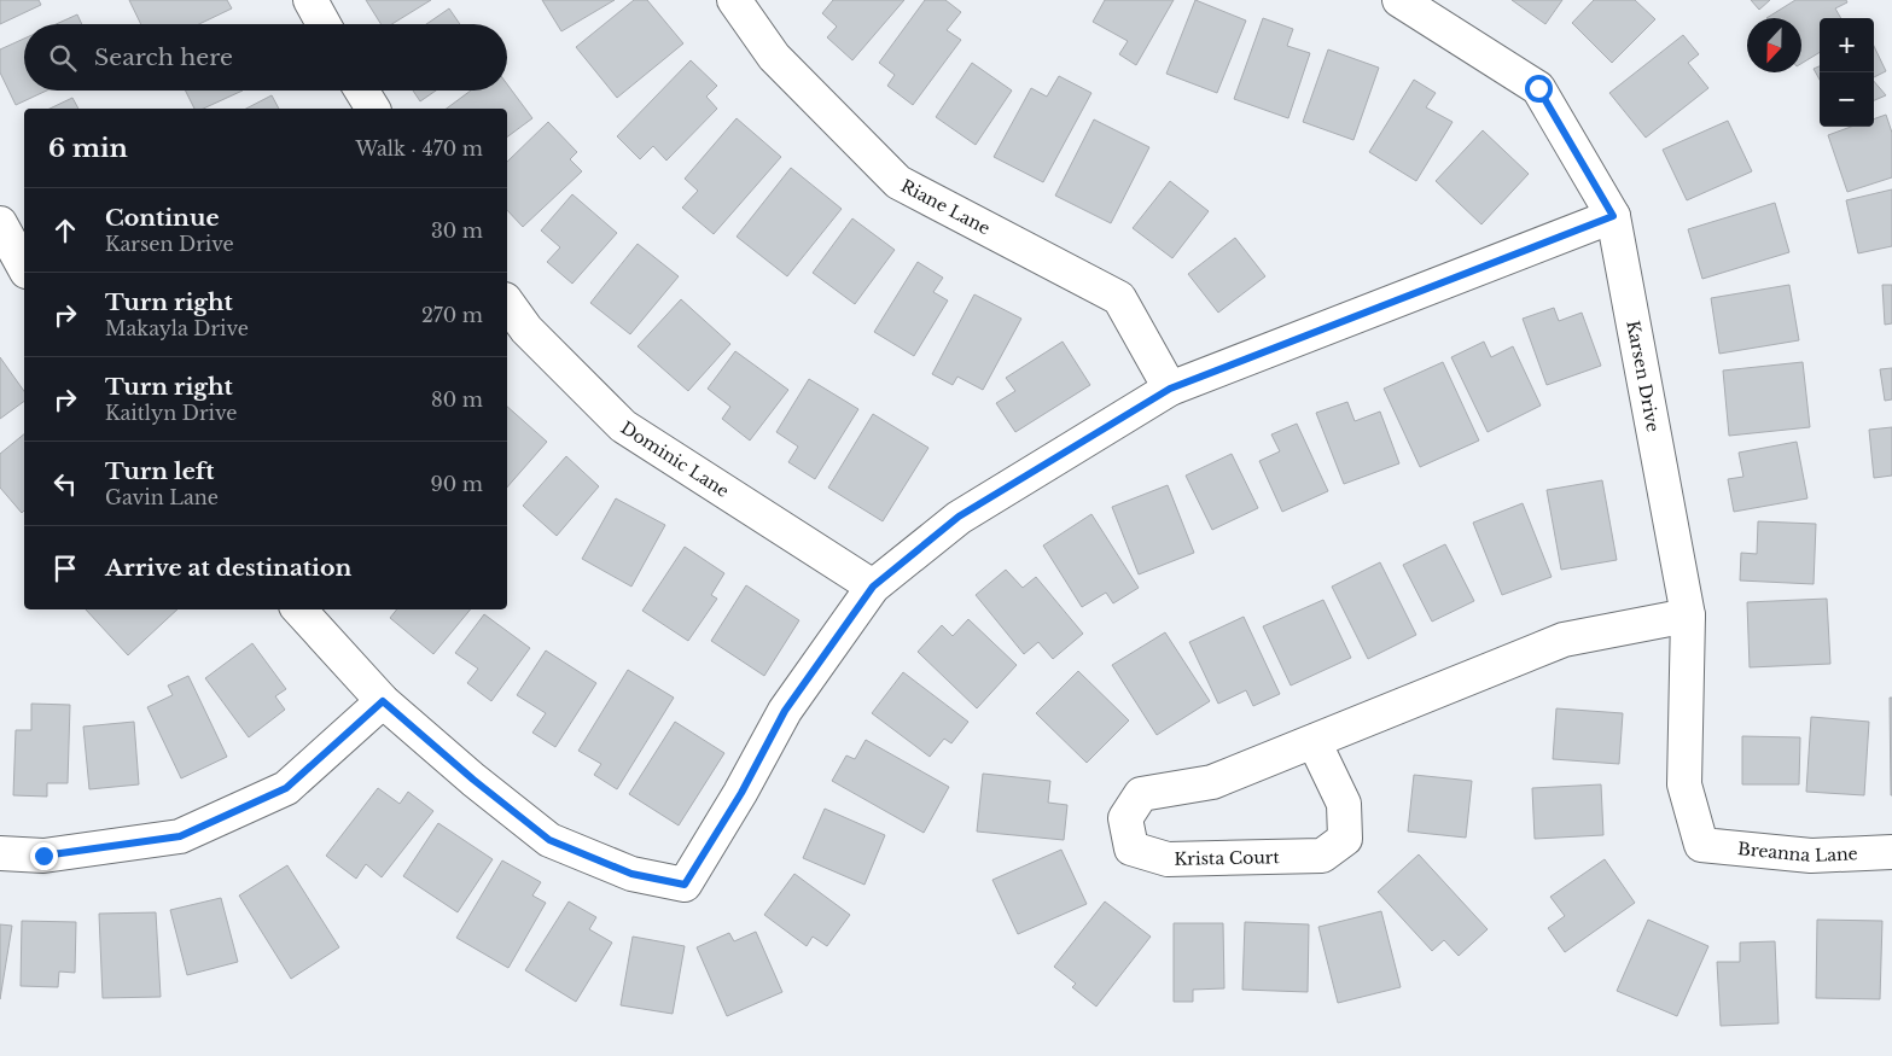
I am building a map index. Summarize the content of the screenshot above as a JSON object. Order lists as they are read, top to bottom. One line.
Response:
{"streets":{"street":["Riane Lane","Karsen Drive","Dominic Lane","Breanna Lane","Krista Court"]},"crossings":[["Karsen Drive","Breanna Lane"],["Karsen Drive","Krista Court"]],"north":"bottom","page":{"map_buttons":["+","−"],"search":"Search here","heading":["6 min","Walk · 470 m"],"list":[["Continue","Karsen Drive","30 m"],["Turn right","Makayla Drive","270 m"],["Turn right","Kaitlyn Drive","80 m"],["Turn left","Gavin Lane","90 m"],"Arrive at destination"]}}
